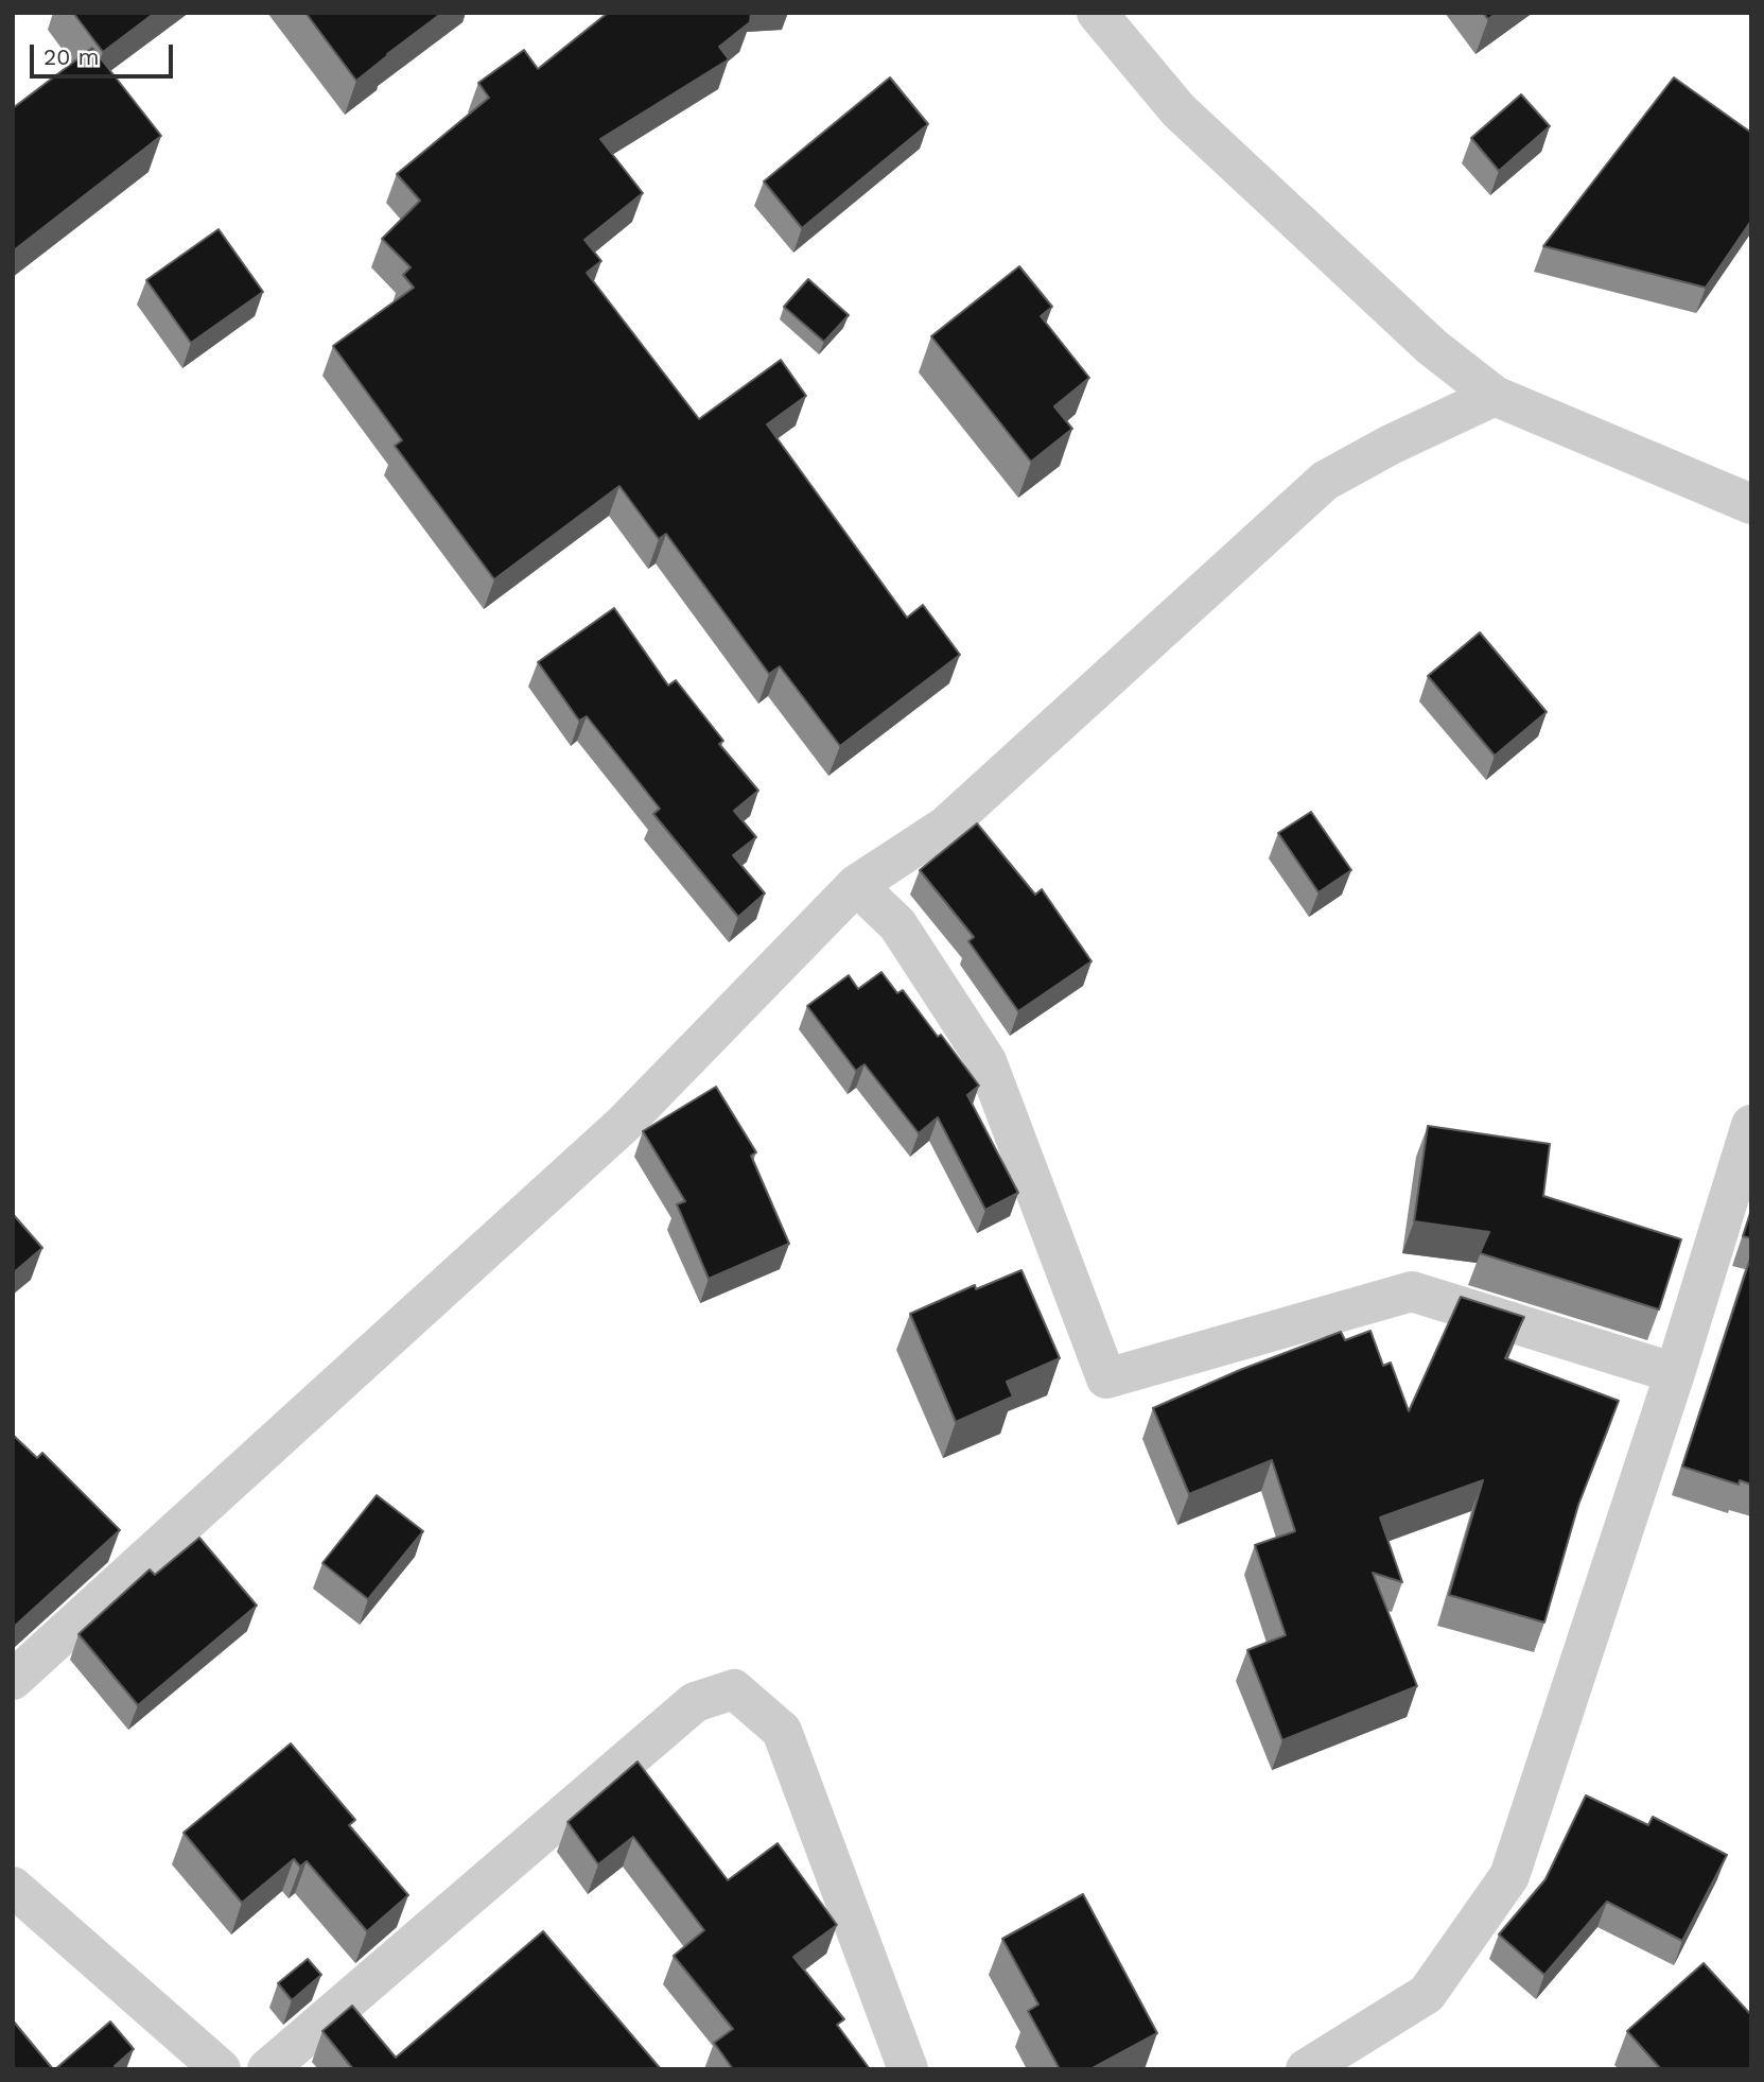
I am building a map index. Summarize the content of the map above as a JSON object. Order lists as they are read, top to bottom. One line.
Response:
{"scale_bar":"20 m"}
